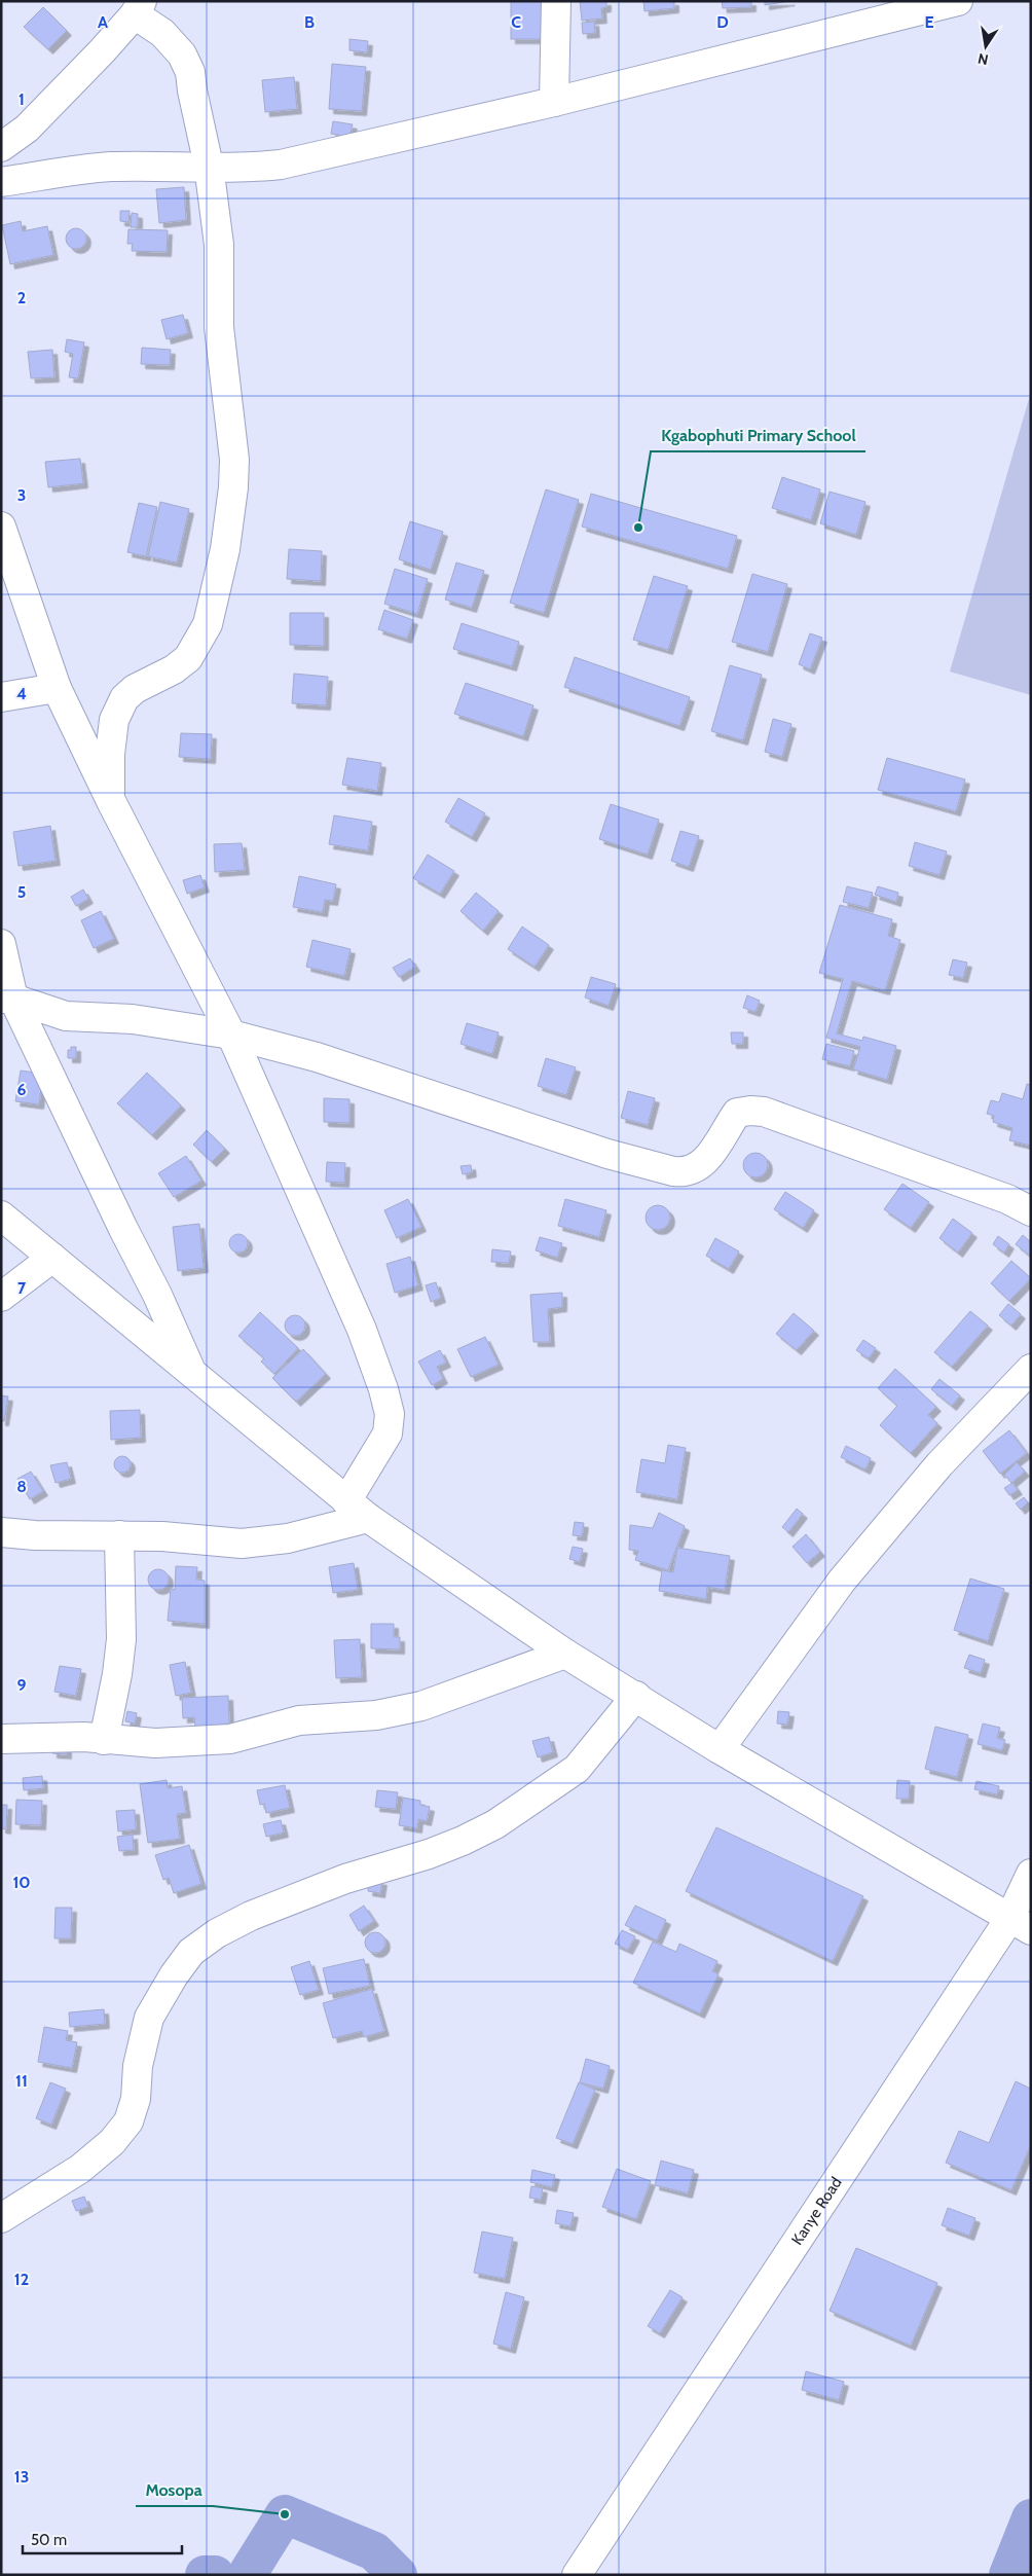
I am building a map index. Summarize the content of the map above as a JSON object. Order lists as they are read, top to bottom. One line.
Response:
{"streets":{"street":["Kanye Road"]},"places":["Kgabophuti Primary School","Mosopa"],"scale_bar":"50 m","north":"bottom","grid":{"columns":["A","B","C","D","E"],"rows":["1","2","3","4","5","6","7","8","9","10","11","12","13"]}}
